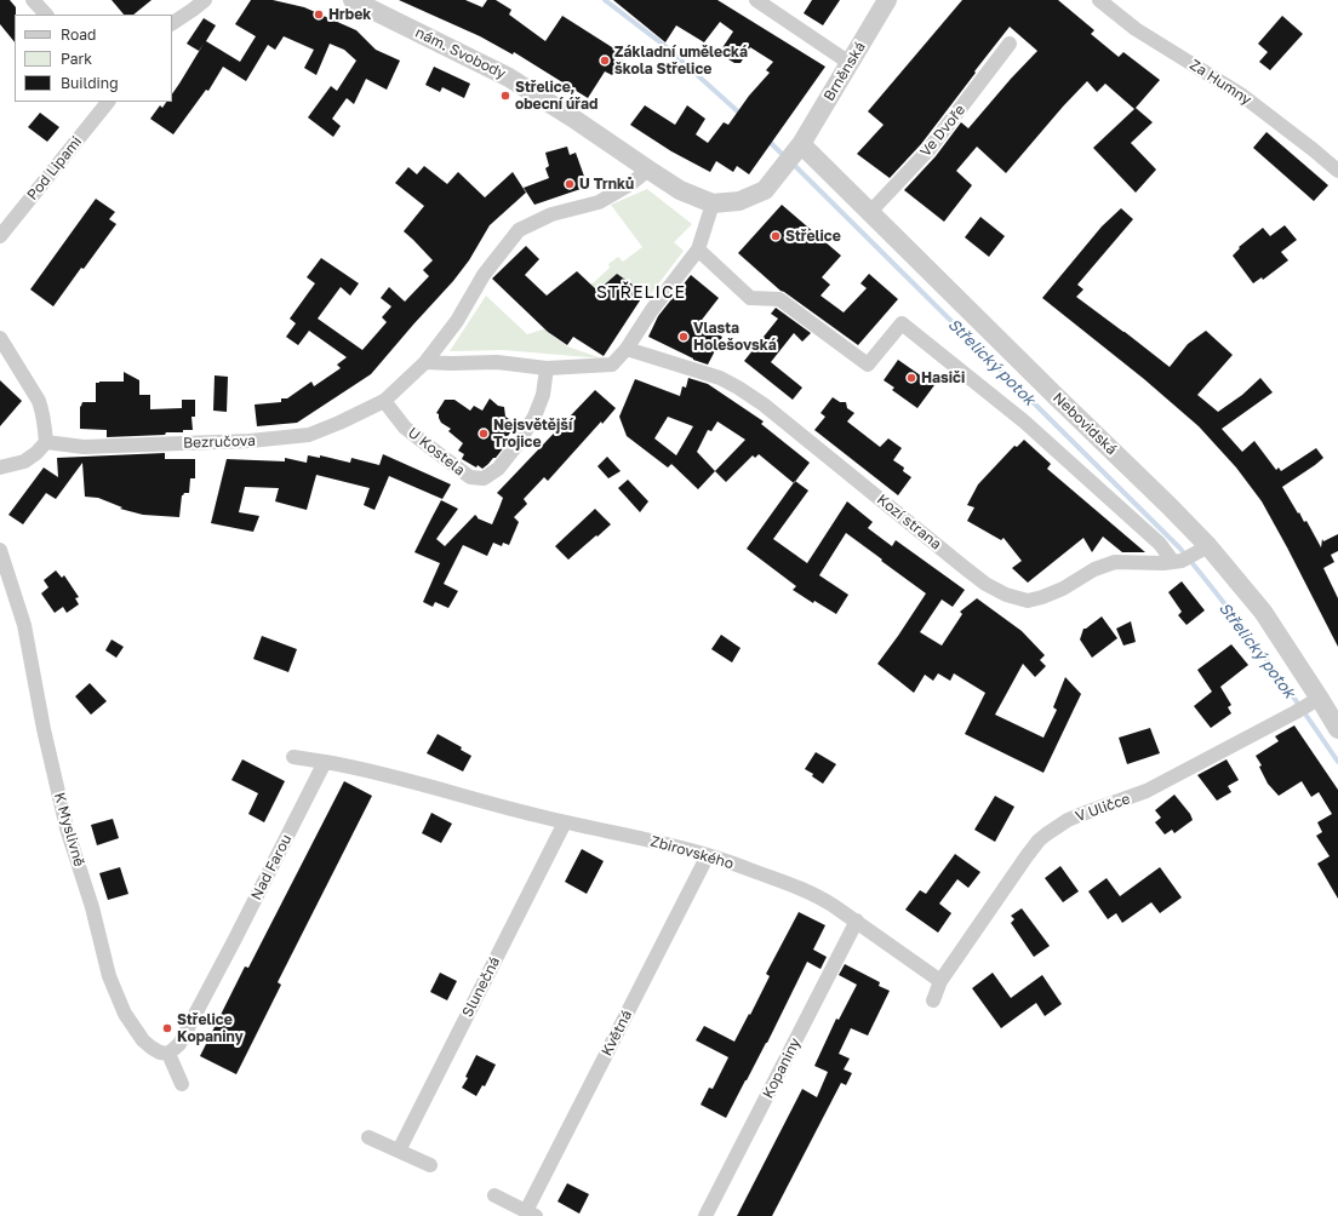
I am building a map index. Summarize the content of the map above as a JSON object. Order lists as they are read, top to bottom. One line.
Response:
{"streets":{"street":["nám. Svobody","Brněnská","Za Humny","Ve Dvoře","Pod Lipami","Nebovidská","Bezručova","U Kostela","Kozí strana","V Uličce","K Myslivně","Zbirovského","Nad Farou","Slunečná","Květná","Kopaniny"]},"crossings":[["nám. Svobody","Brněnská"],["nám. Svobody","Nebovidská"],["Brněnská","Nebovidská"],["Ve Dvoře","Nebovidská"],["Nebovidská","Kozí strana"],["Nebovidská","V Uličce"],["Bezručova","U Kostela"],["V Uličce","Zbirovského"],["K Myslivně","Nad Farou"],["Zbirovského","Nad Farou"],["Zbirovského","Slunečná"],["Zbirovského","Květná"],["Zbirovského","Kopaniny"]],"districts":["STŘELICE"],"water":["Střelický potok"],"places":["Hrbek","Základní umělecká škola Střelice","Střelice, obecní úřad","U Trnků","Střelice","Vlasta Holešovská","Hasiči","Nejsvětější Trojice","Střelice Kopaniny"],"legend":["Road","Park","Building"]}
